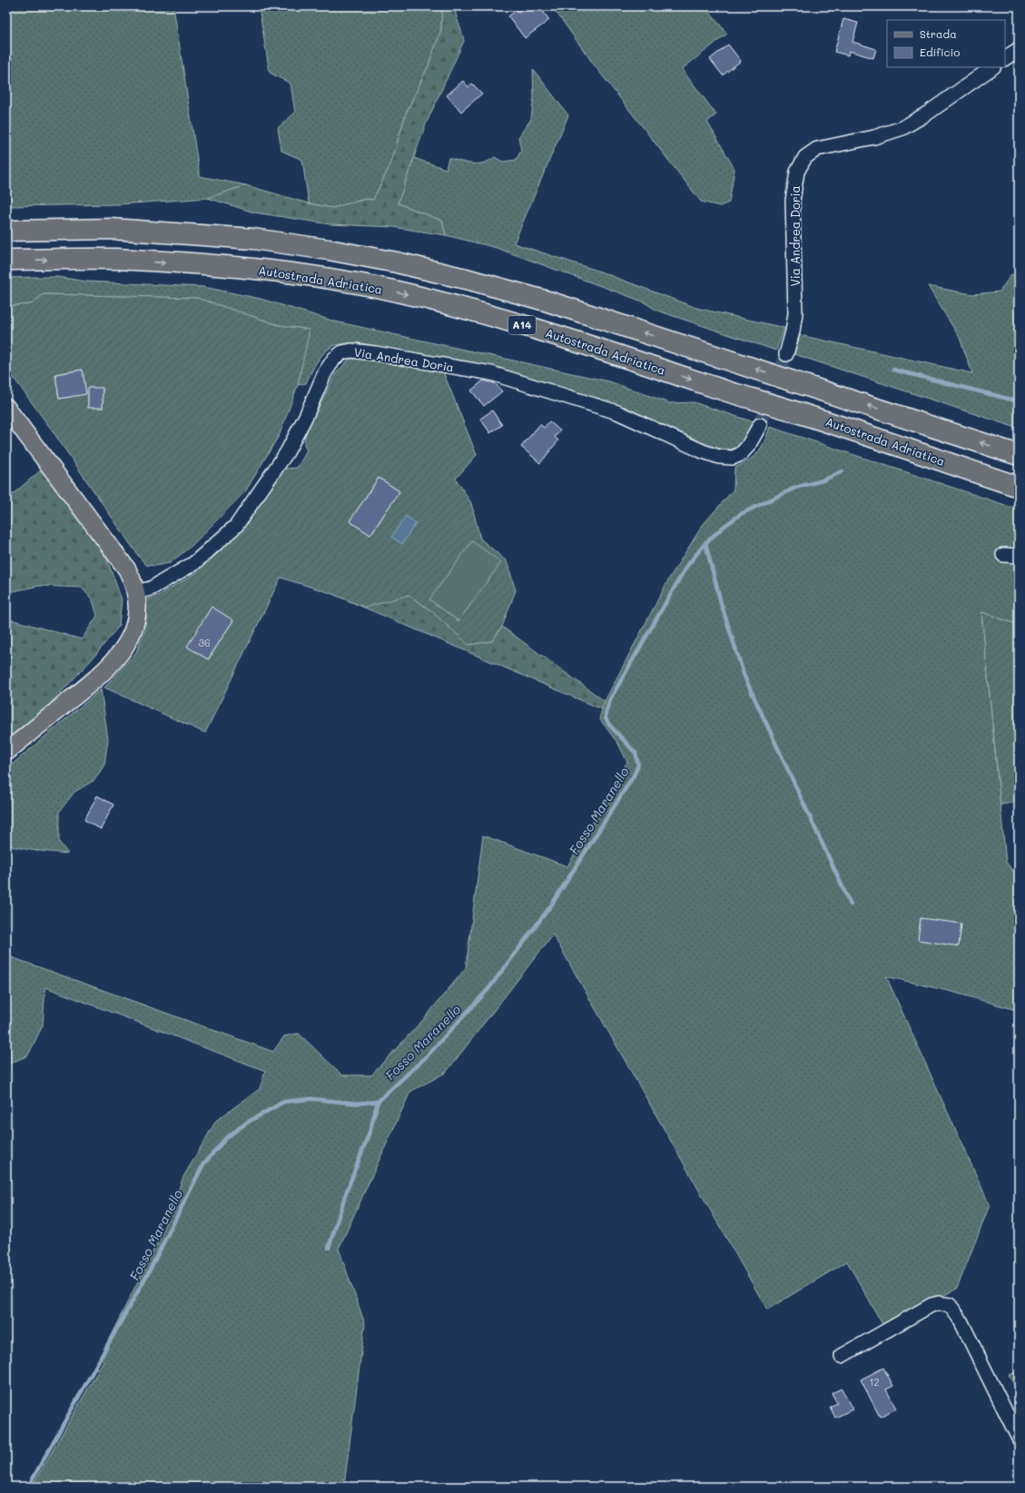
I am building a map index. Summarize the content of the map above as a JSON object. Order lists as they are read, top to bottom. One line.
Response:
{"streets":{"highway":["Autostrada Adriatica","A14"],"street":["Via Andrea Doria"]},"water":["Fosso Maranello"],"house_numbers":["36","12"],"legend":["Strada","Edificio"]}
